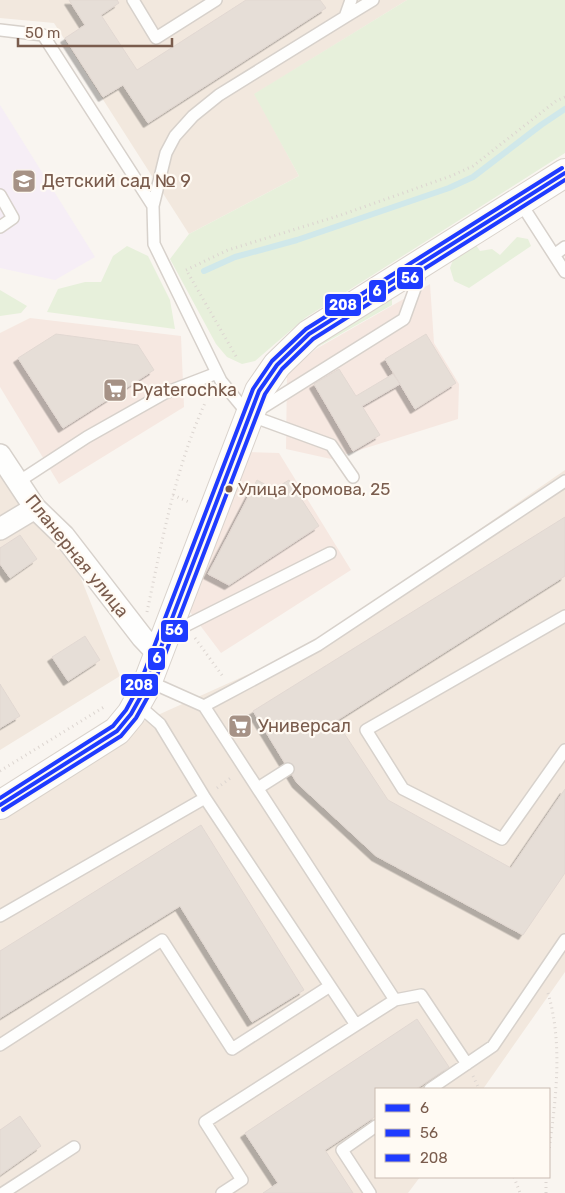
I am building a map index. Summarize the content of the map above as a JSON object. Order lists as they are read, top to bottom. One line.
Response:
{"streets":{"street":["Планерная улица"]},"places":{"school or university":["Детский сад № 9"],"supermarket":["Pyaterochka","Универсал"],"other":["Улица Хромова, 25"]},"lines":["transit line 208","transit line 6","transit line 56"],"legend":["6","56","208"],"scale_bar":"50 m"}
